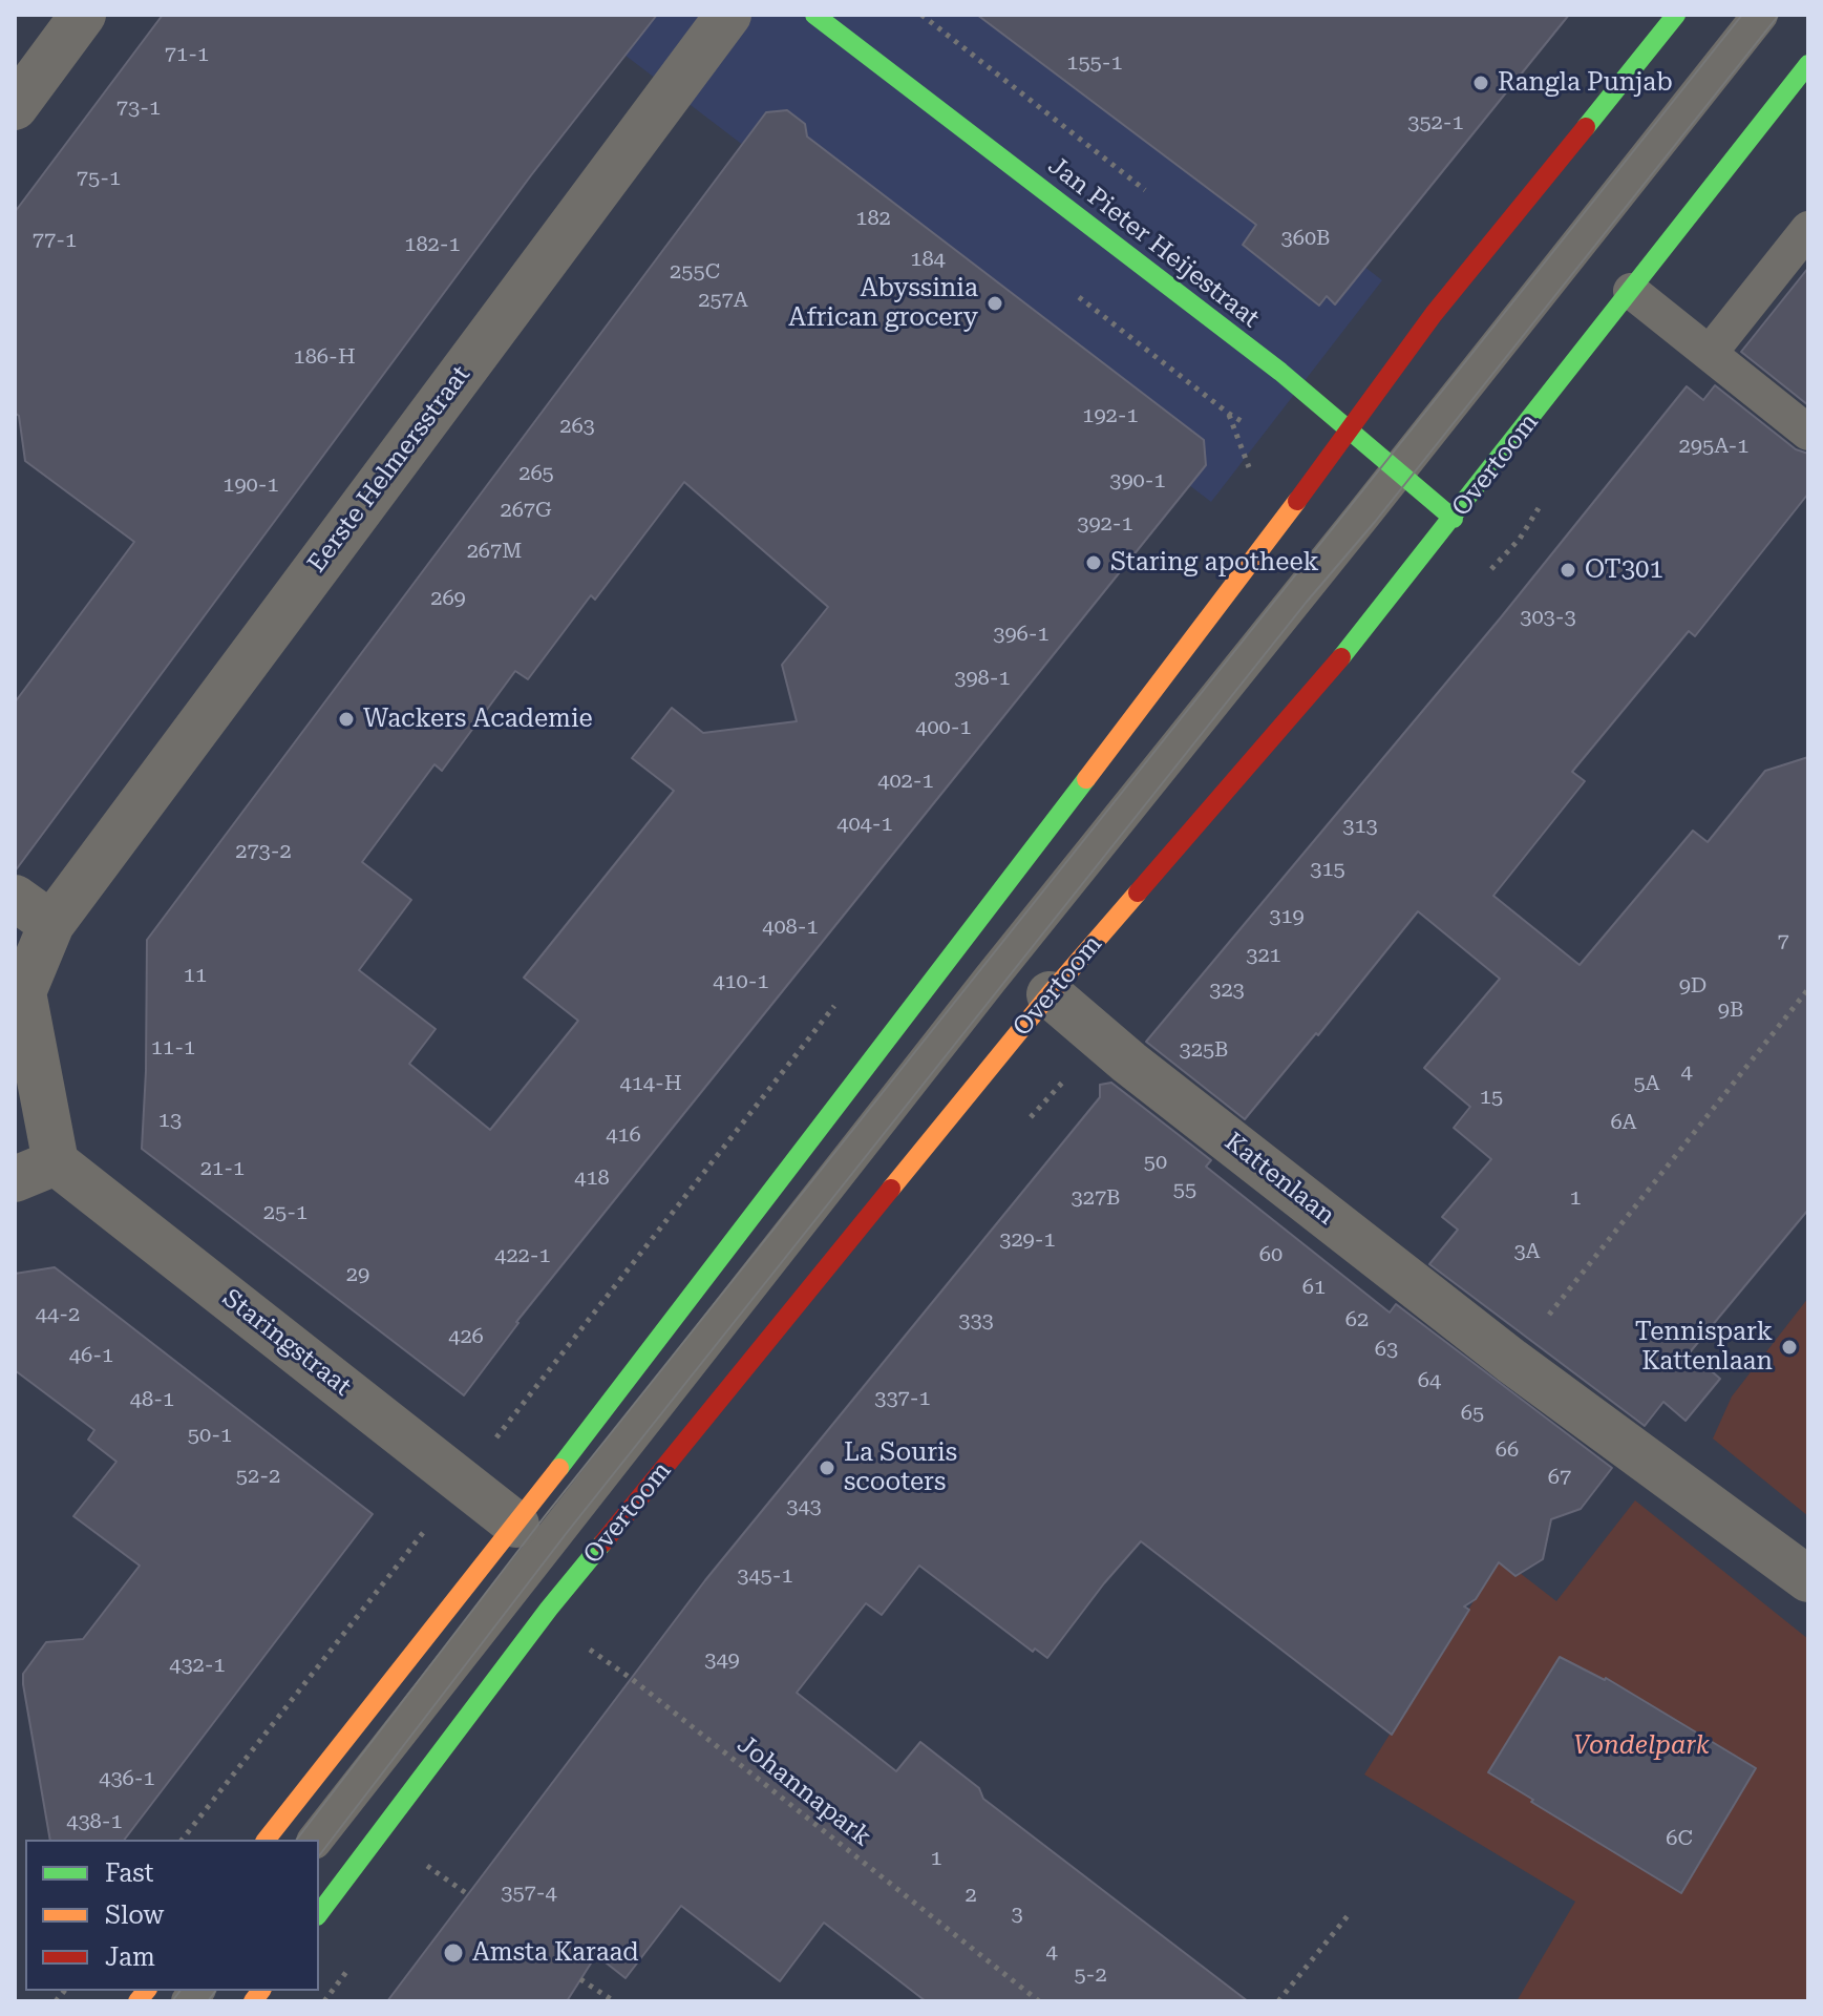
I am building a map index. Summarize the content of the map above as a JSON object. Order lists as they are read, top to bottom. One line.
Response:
{"streets":{"main road":["Jan Pieter Heijestraat","Overtoom"],"street":["Eerste Helmersstraat","Kattenlaan","Staringstraat"],"path":["Johannapark"]},"crossings":[["Jan Pieter Heijestraat","Overtoom"],["Overtoom","Kattenlaan"],["Overtoom","Johannapark"],["Eerste Helmersstraat","Staringstraat"]],"parks":["Vondelpark"],"places":["Rangla Punjab","Abyssinia African grocery","Staring apotheek","OT301","Wackers Academie","Tennispark Kattenlaan","La Souris scooters","Amsta Karaad"],"house_numbers":["71-1","155-1","73-1","352-1","75-1","182","360B","77-1","182-1","184","255C","257A","186-H","192-1","263","295A-1","265","390-1","190-1","267G","392-1","267M","269","303-3","396-1","398-1","400-1","402-1","404-1","313","273-2","315","319","408-1","7","321","11","410-1","9D","323","9B","11-1","325B","4","414-H","5A","15","13","6A","416","50","21-1","418","55","327B","1","25-1","329-1","3A","60","422-1","29","61","44-2","62","333","426","63","46-1","64","337-1","48-1","65","50-1","66","52-2","67","343","345-1","349","432-1","436-1","438-1","6C","1","357-4","2","3","4","5-2"],"legend":["Fast","Slow","Jam"]}
